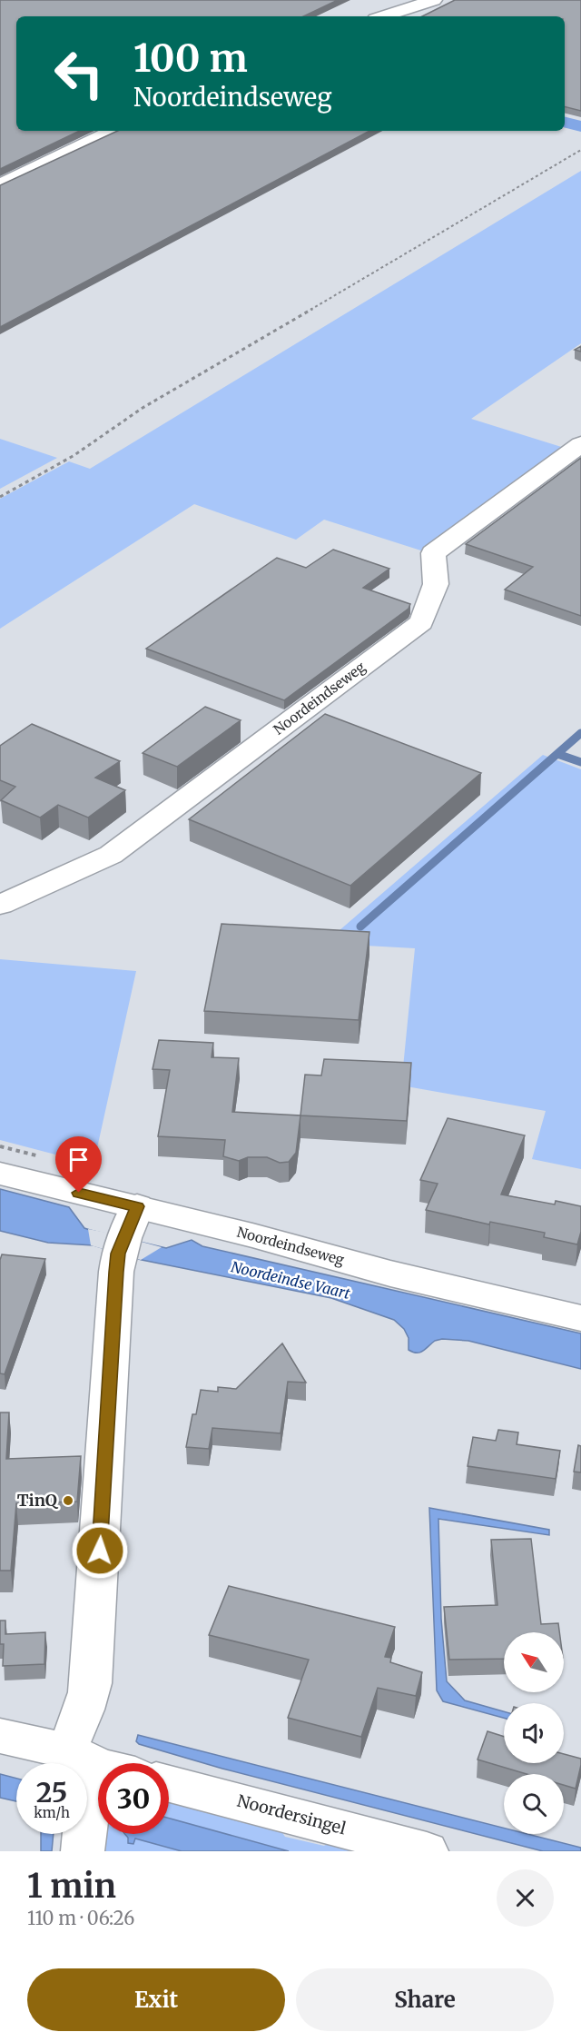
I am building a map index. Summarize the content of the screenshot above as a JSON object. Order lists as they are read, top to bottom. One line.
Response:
{"streets":{"street":["Noordeindseweg","Noordersingel"]},"water":["Noordeindse Vaart"],"places":["TinQ"],"north":"top left","page":{"turn":["100 m","Noordeindseweg"],"speed":"25 km/h","limit":"30","heading":["1 min","110 m · 06:26"],"buttons":["Exit","Share"]}}
